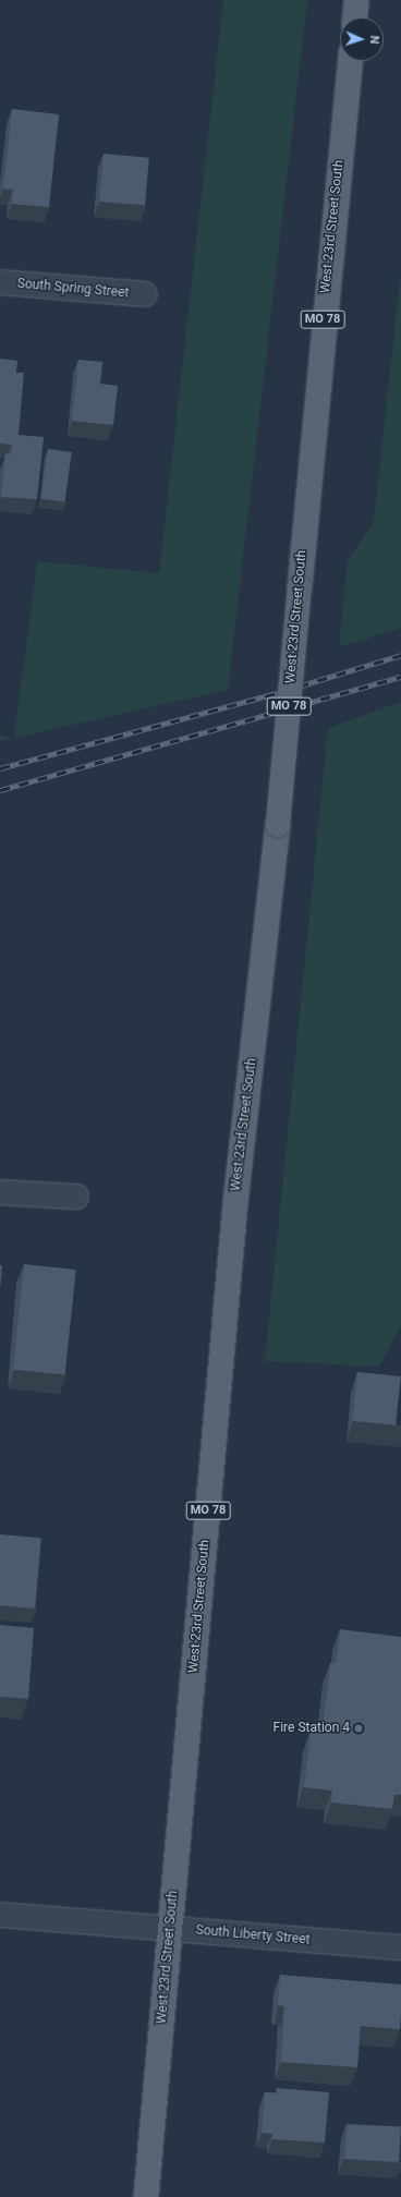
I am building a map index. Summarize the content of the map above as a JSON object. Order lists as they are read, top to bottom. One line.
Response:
{"streets":{"main road":["West 23rd Street South","MO 78"],"street":["South Spring Street","South Liberty Street"]},"crossings":[["West 23rd Street South","South Liberty Street"]],"places":["Fire Station 4"],"north":"right"}
